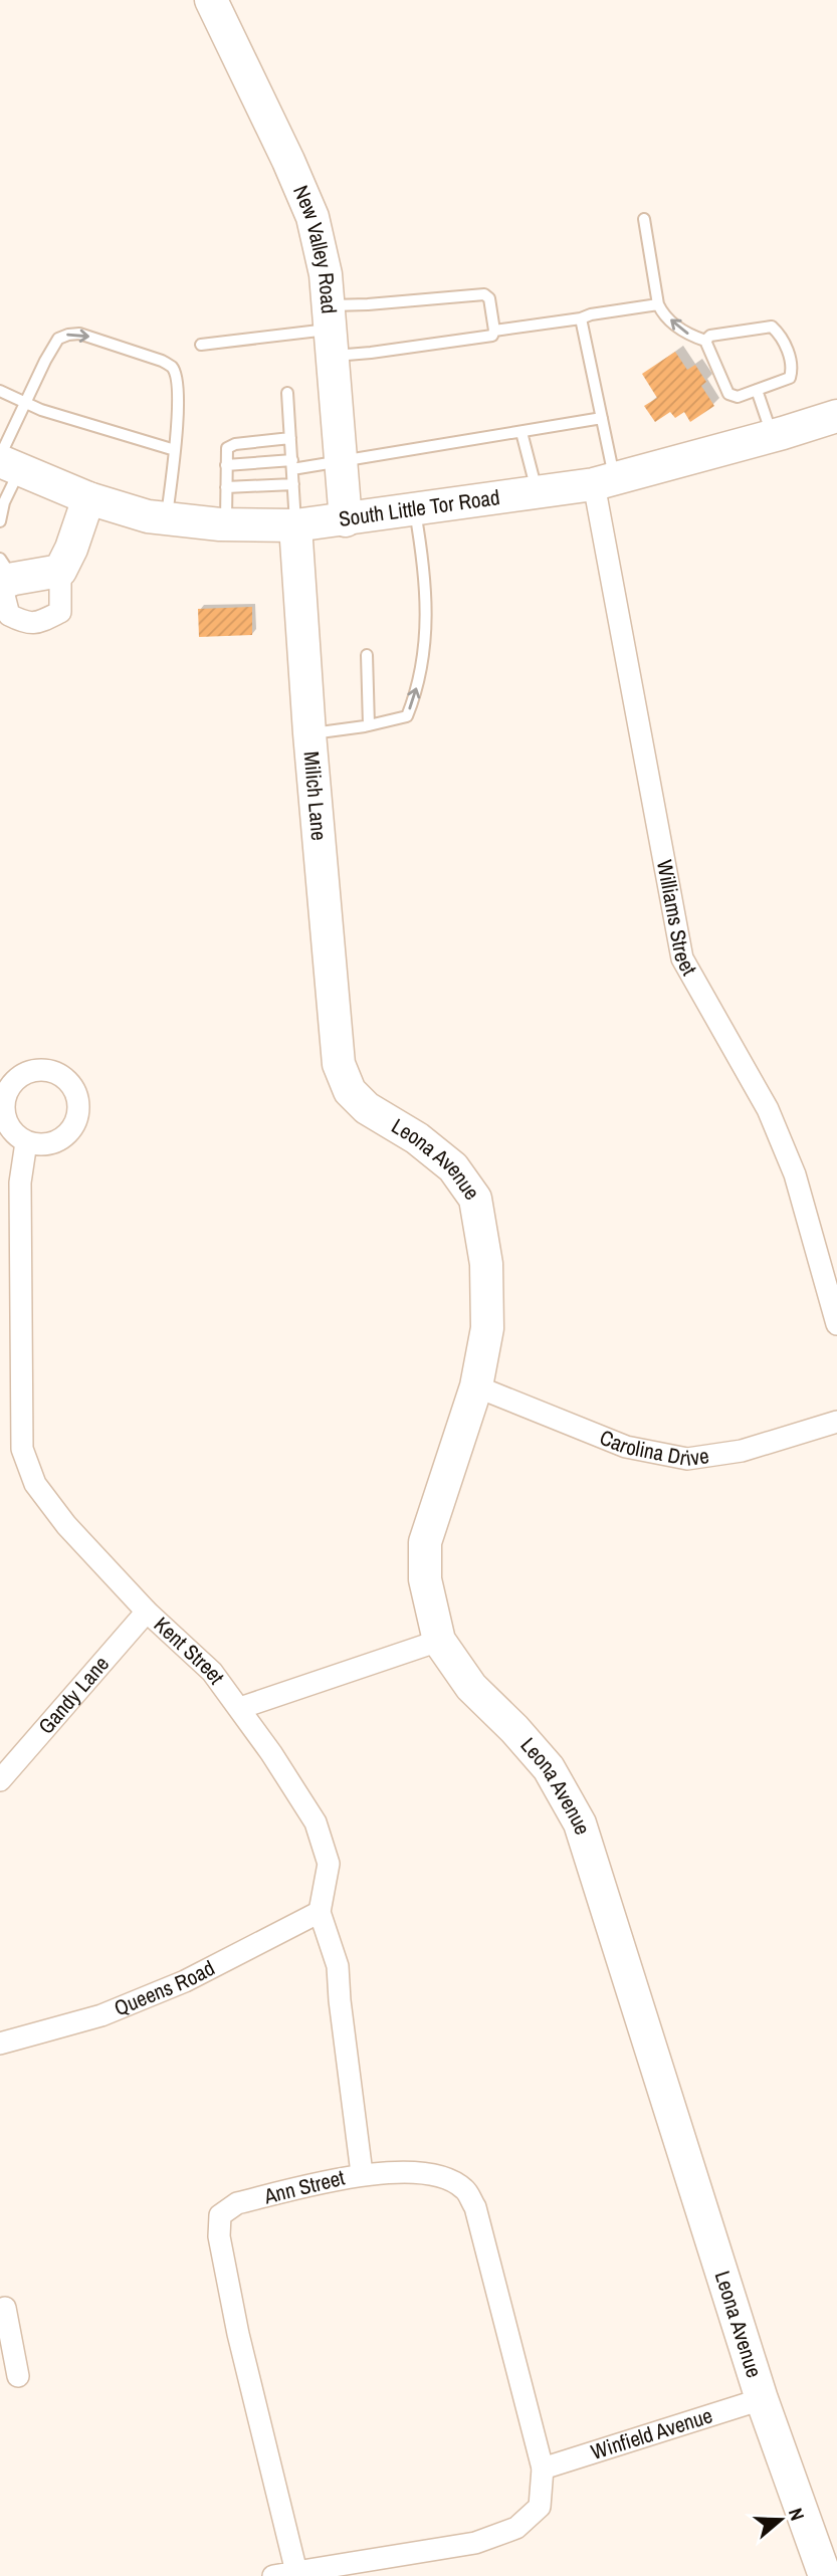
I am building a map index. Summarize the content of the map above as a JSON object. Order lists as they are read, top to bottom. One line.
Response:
{"streets":{"street":["New Valley Road","South Little Tor Road","Milich Lane","Williams Street","Leona Avenue","Carolina Drive","Kent Street","Gandy Lane","Queens Road","Ann Street","Winfield Avenue"]},"crossings":[["New Valley Road","South Little Tor Road"],["South Little Tor Road","Milich Lane"],["South Little Tor Road","Williams Street"],["Milich Lane","Leona Avenue"],["Leona Avenue","Carolina Drive"],["Leona Avenue","Winfield Avenue"],["Kent Street","Gandy Lane"],["Kent Street","Queens Road"],["Ann Street","Winfield Avenue"]],"north":"right"}
